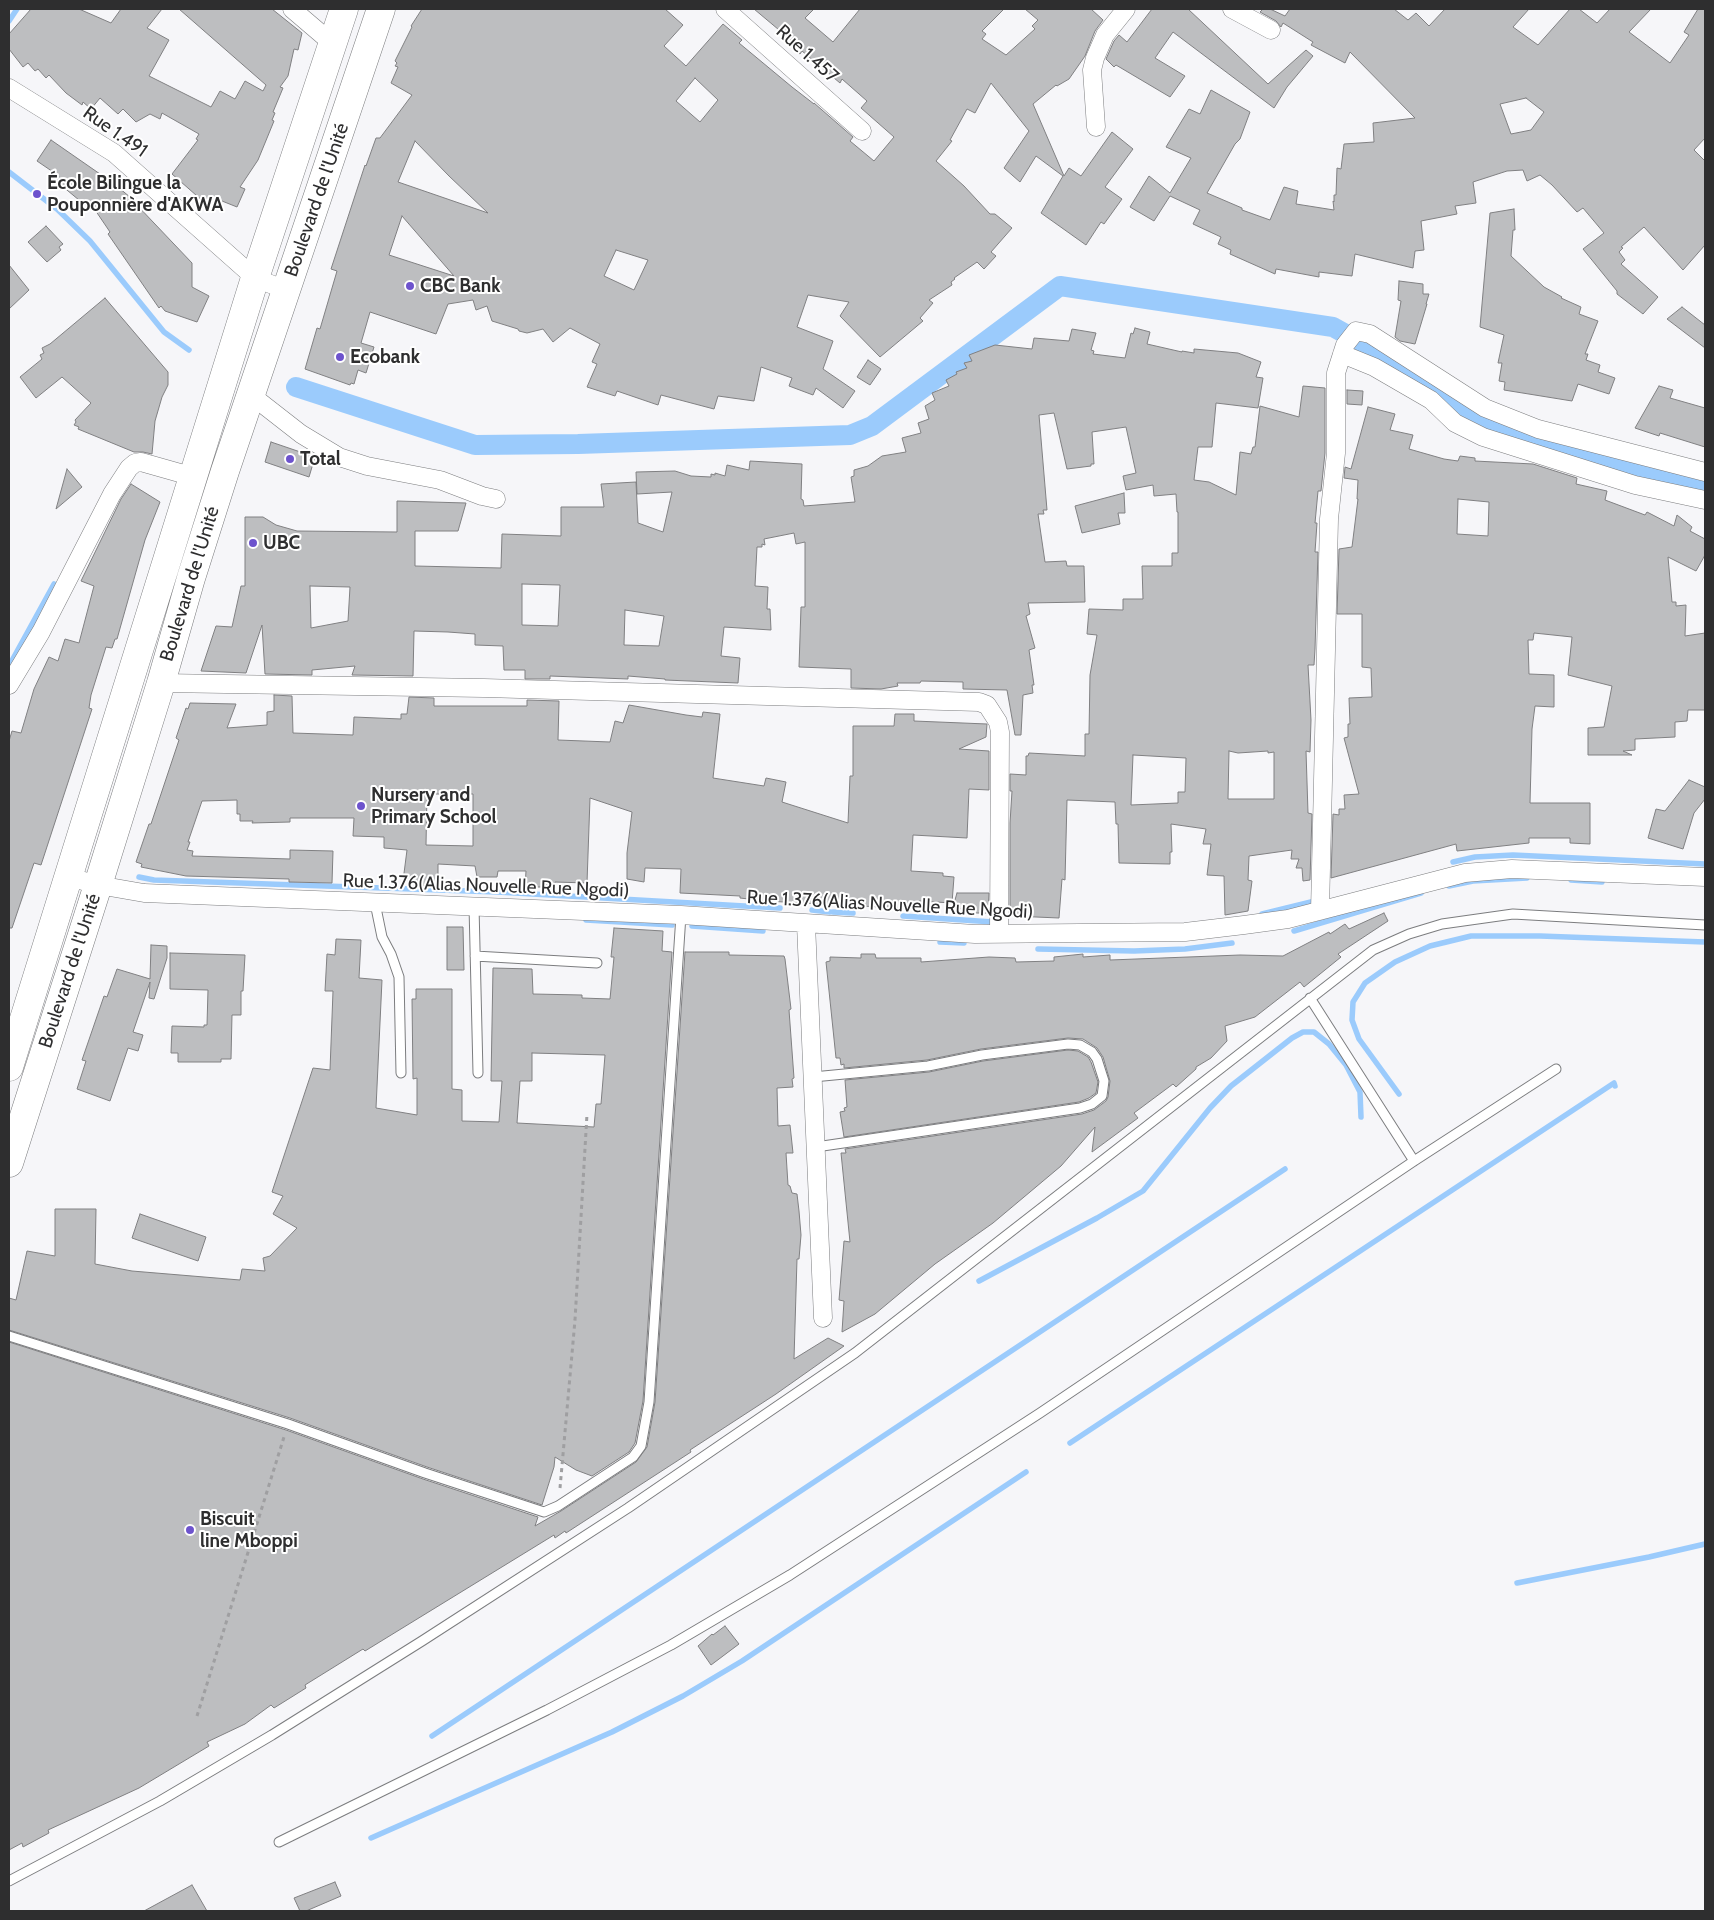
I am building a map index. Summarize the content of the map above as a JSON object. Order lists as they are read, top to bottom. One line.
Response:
{"streets":{"main road":["Boulevard de l'Unité"],"street":["Rue 1.457","Rue 1.491","Rue 1.376(Alias Nouvelle Rue Ngodi)"]},"crossings":[["Rue 1.491","Boulevard de l'Unité"],["Boulevard de l'Unité","Rue 1.376(Alias Nouvelle Rue Ngodi)"]],"places":["École Bilingue la Pouponnière d'AKWA","CBC Bank","Ecobank","Total","UBC","Nursery and Primary School","Biscuit line Mboppi"]}
